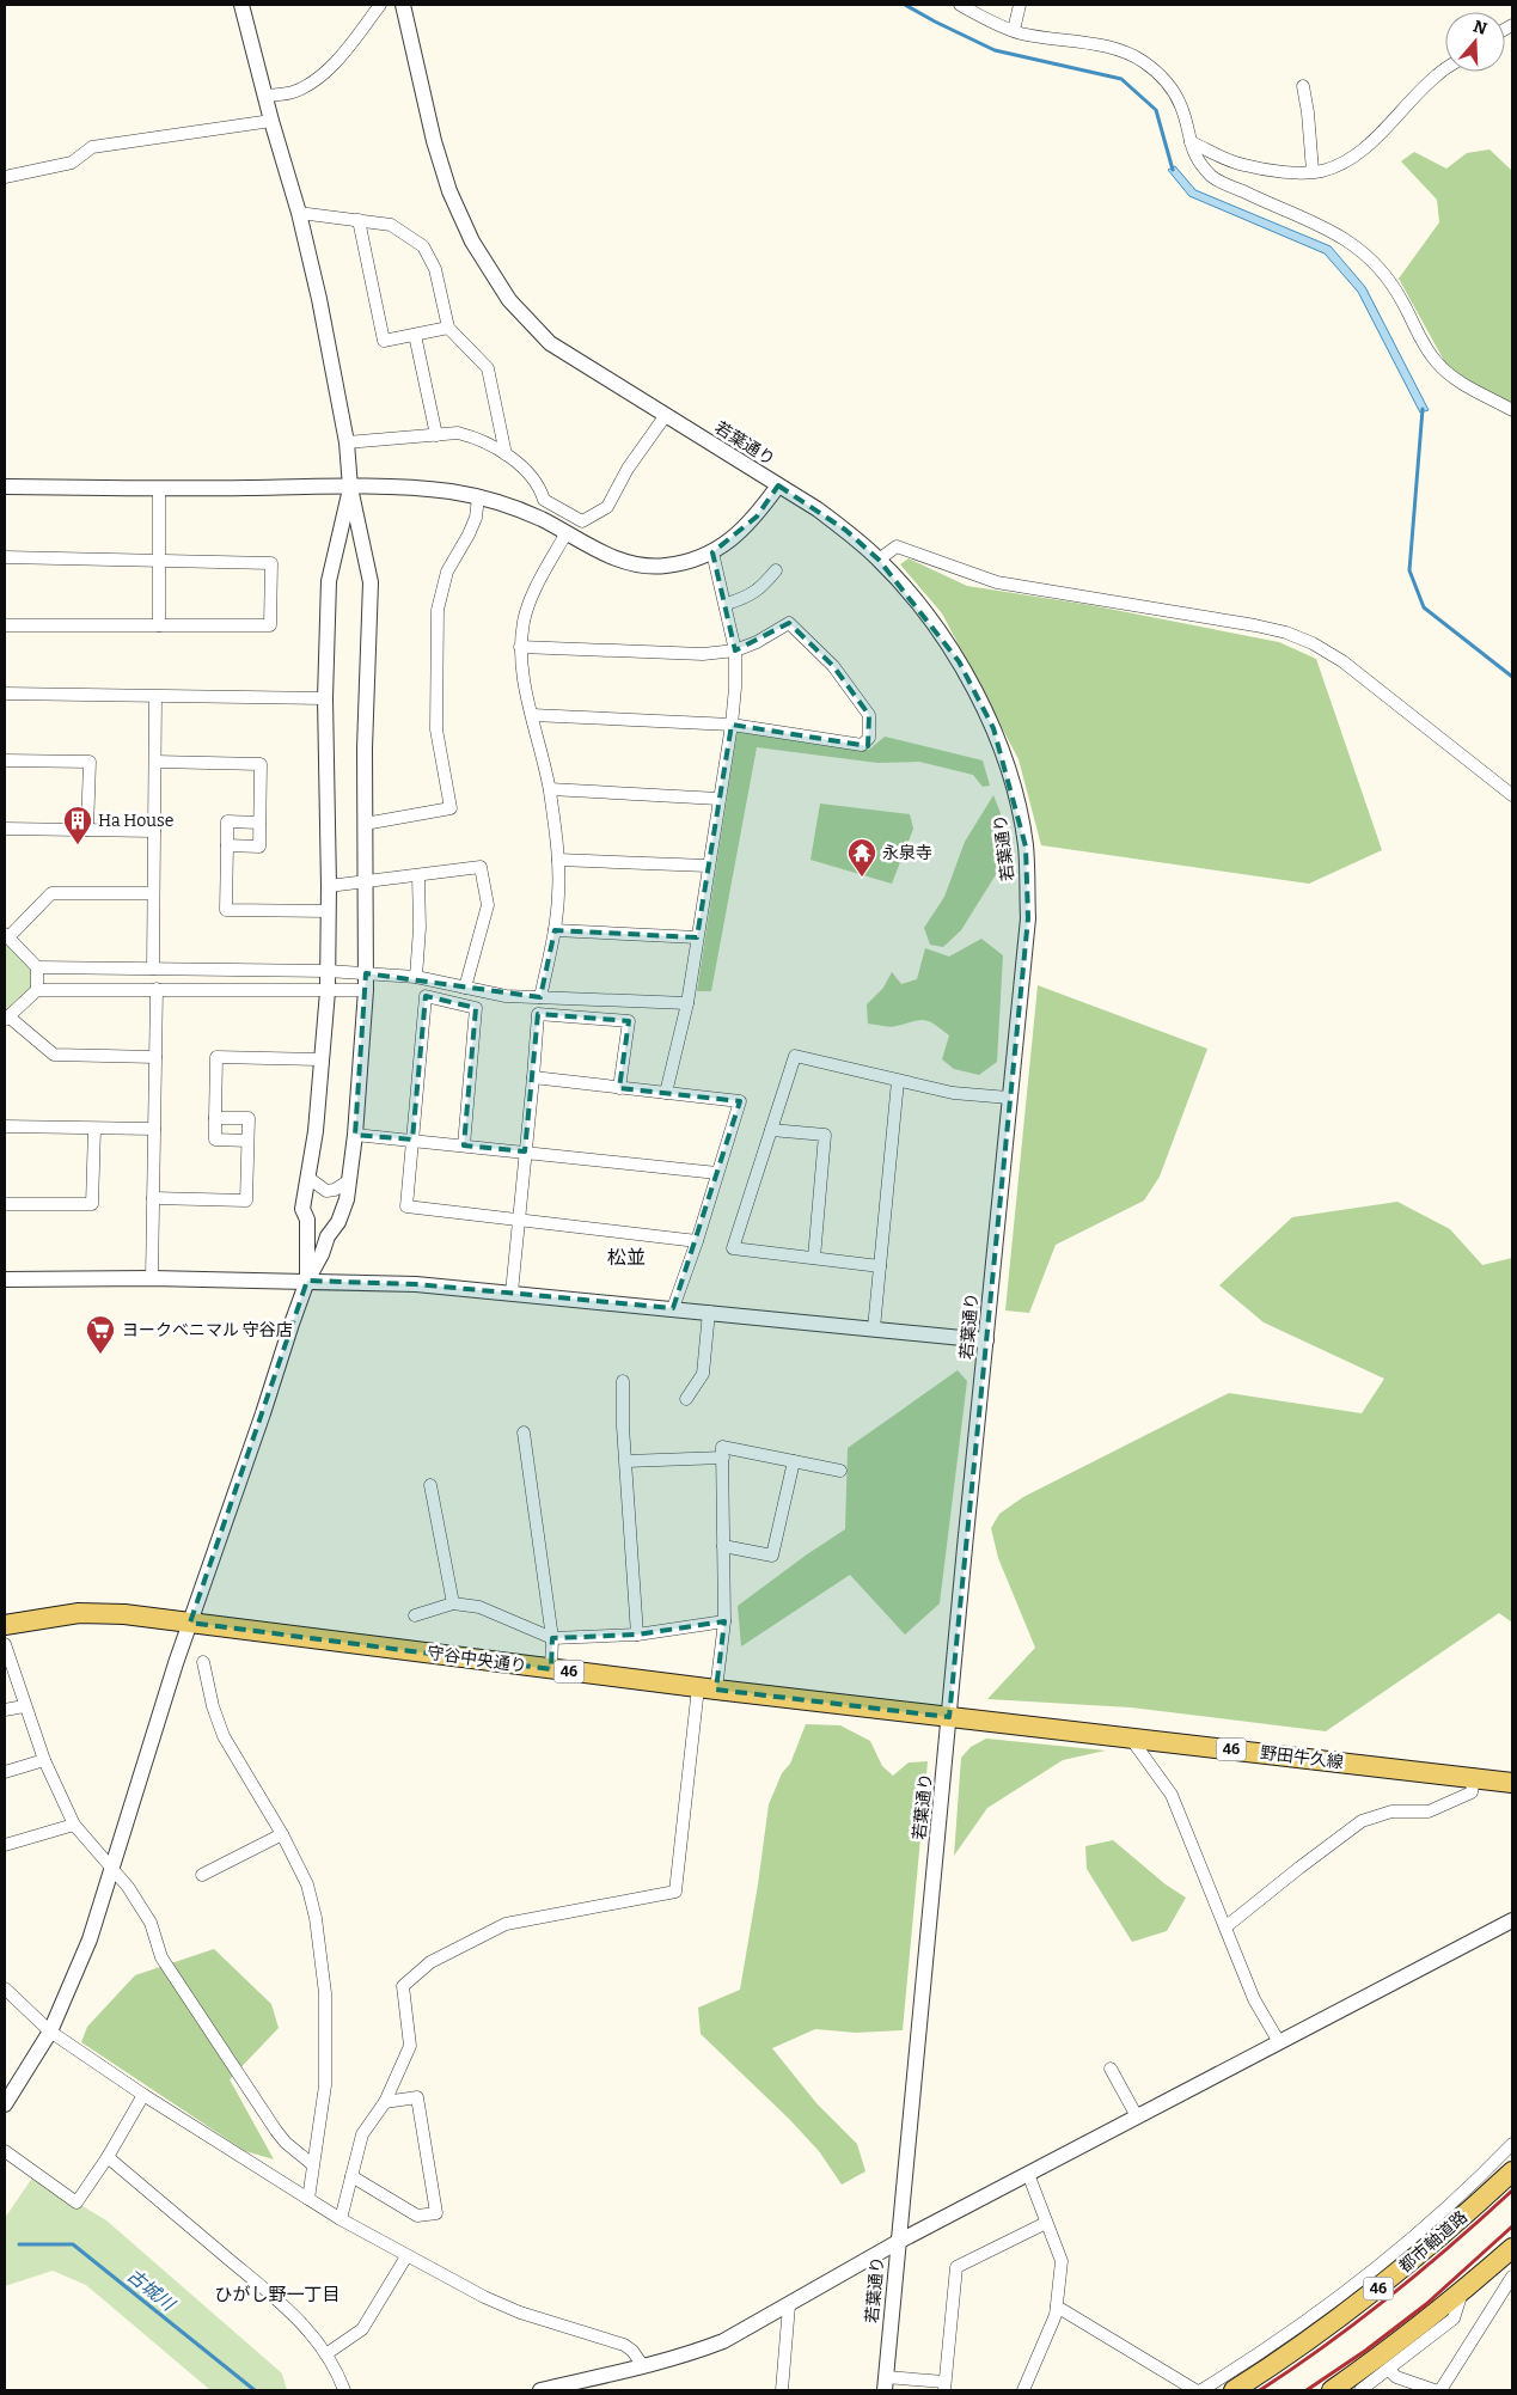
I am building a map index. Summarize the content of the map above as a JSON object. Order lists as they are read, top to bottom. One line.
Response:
{"streets":{"main road":["守谷中央通り","46","野田牛久線","都市軸道路"],"street":["若葉通り"]},"crossings":[["若葉通り","守谷中央通り"],["若葉通り","野田牛久線"],["守谷中央通り","野田牛久線"]],"districts":["松並","ひがし野一丁目"],"water":["古城川"],"places":{"building":["Ha House"],"temple":["永泉寺"],"supermarket":["ヨークベニマル 守谷店"]},"north":"top"}
